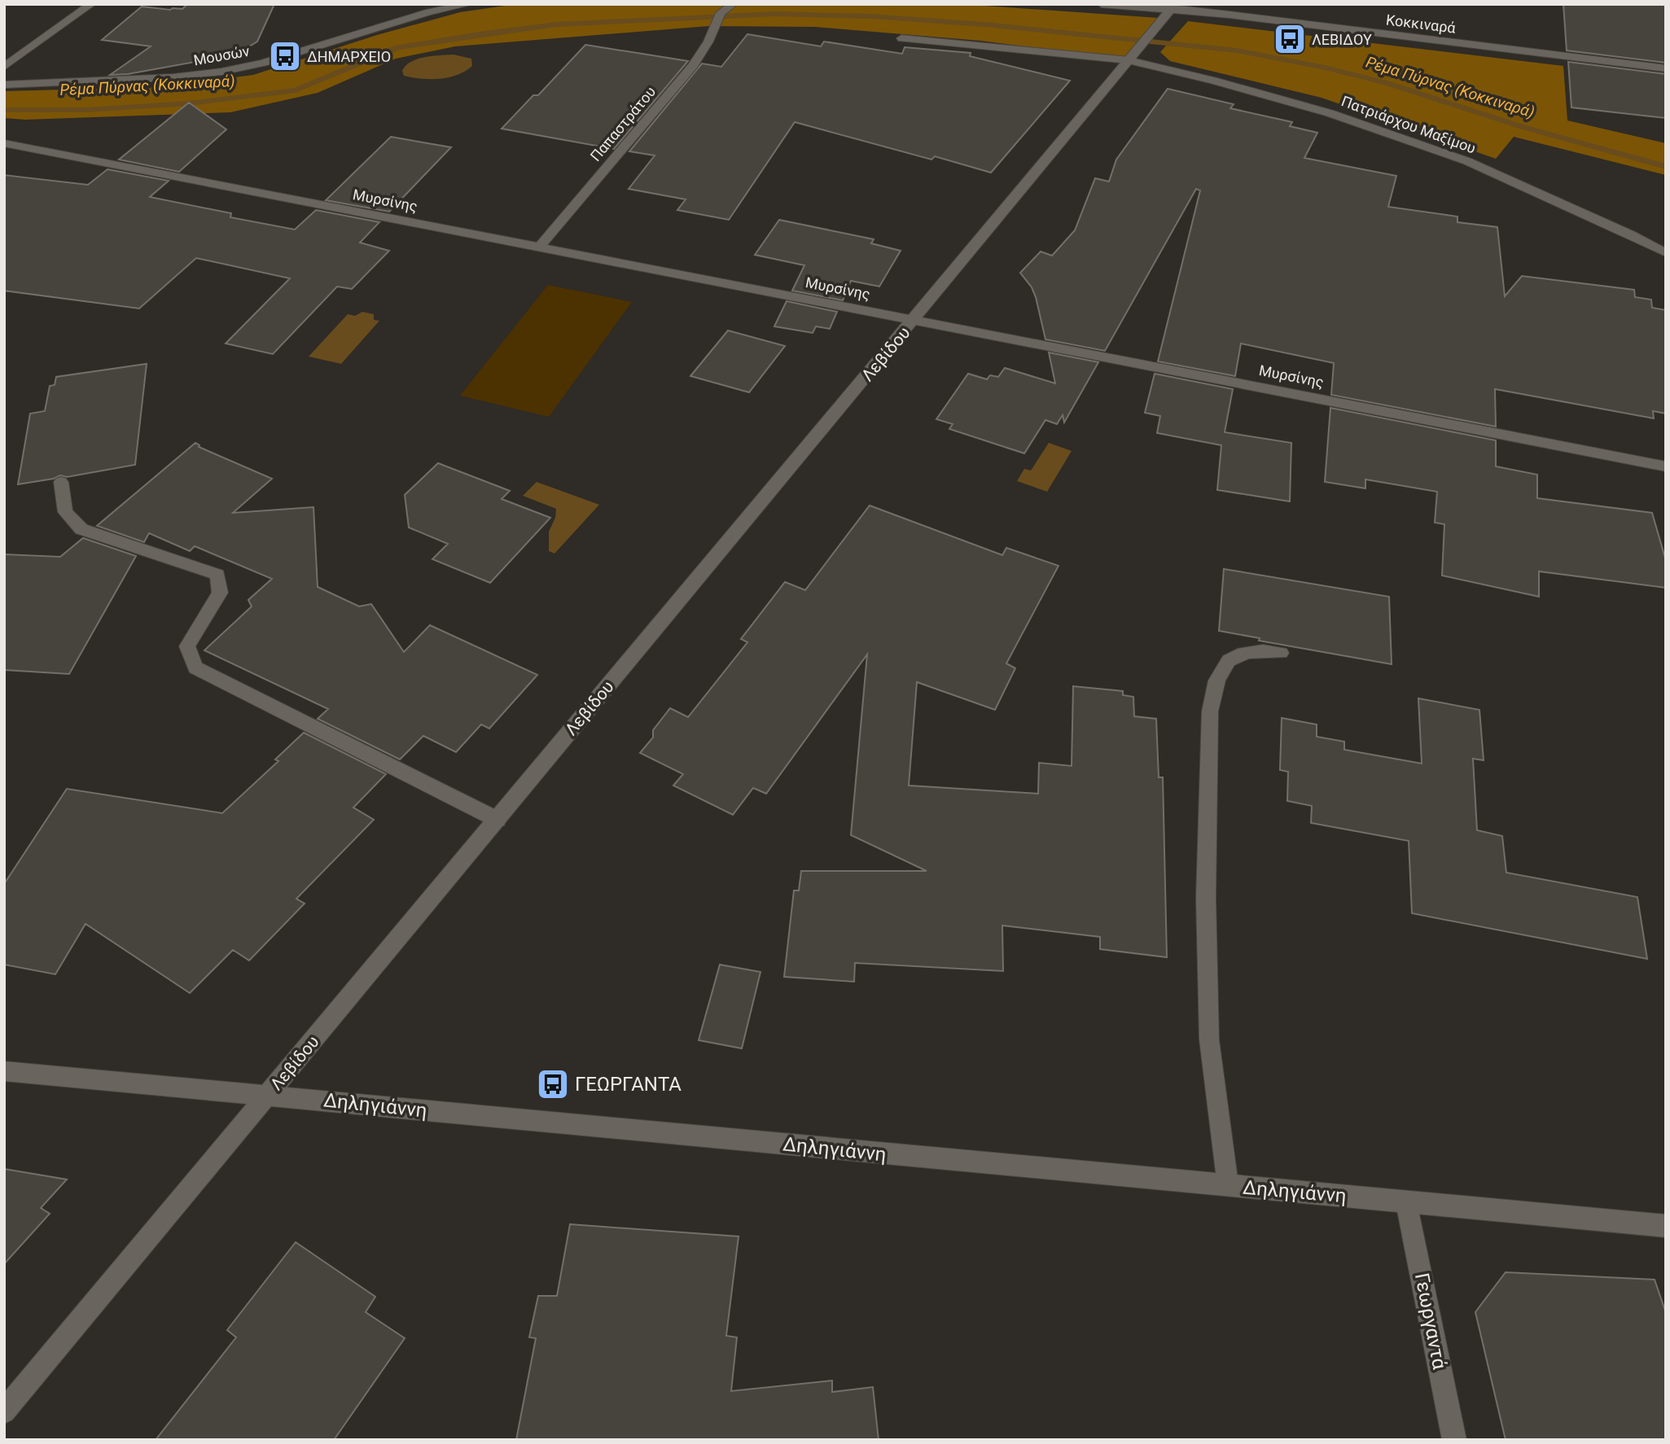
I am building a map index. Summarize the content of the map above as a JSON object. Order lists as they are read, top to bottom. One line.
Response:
{"streets":{"street":["Κοκκιναρά","Μουσών","Παπαστράτου","Πατριάρχου Μαξίμου","Μυρσίνης","Λεβίδου","Δηληγιάννη","Γεωργαντά"]},"crossings":[["Κοκκιναρά","Λεβίδου"],["Παπαστράτου","Μυρσίνης"],["Πατριάρχου Μαξίμου","Λεβίδου"],["Μυρσίνης","Λεβίδου"],["Λεβίδου","Δηληγιάννη"],["Δηληγιάννη","Γεωργαντά"]],"water":["Ρέμα Πύρνας (Κοκκιναρά)"],"places":{"bus stop":["ΛΕΒΙΔΟΥ","ΔΗΜΑΡΧΕΙΟ","ΓΕΩΡΓΑΝΤΑ"]}}
